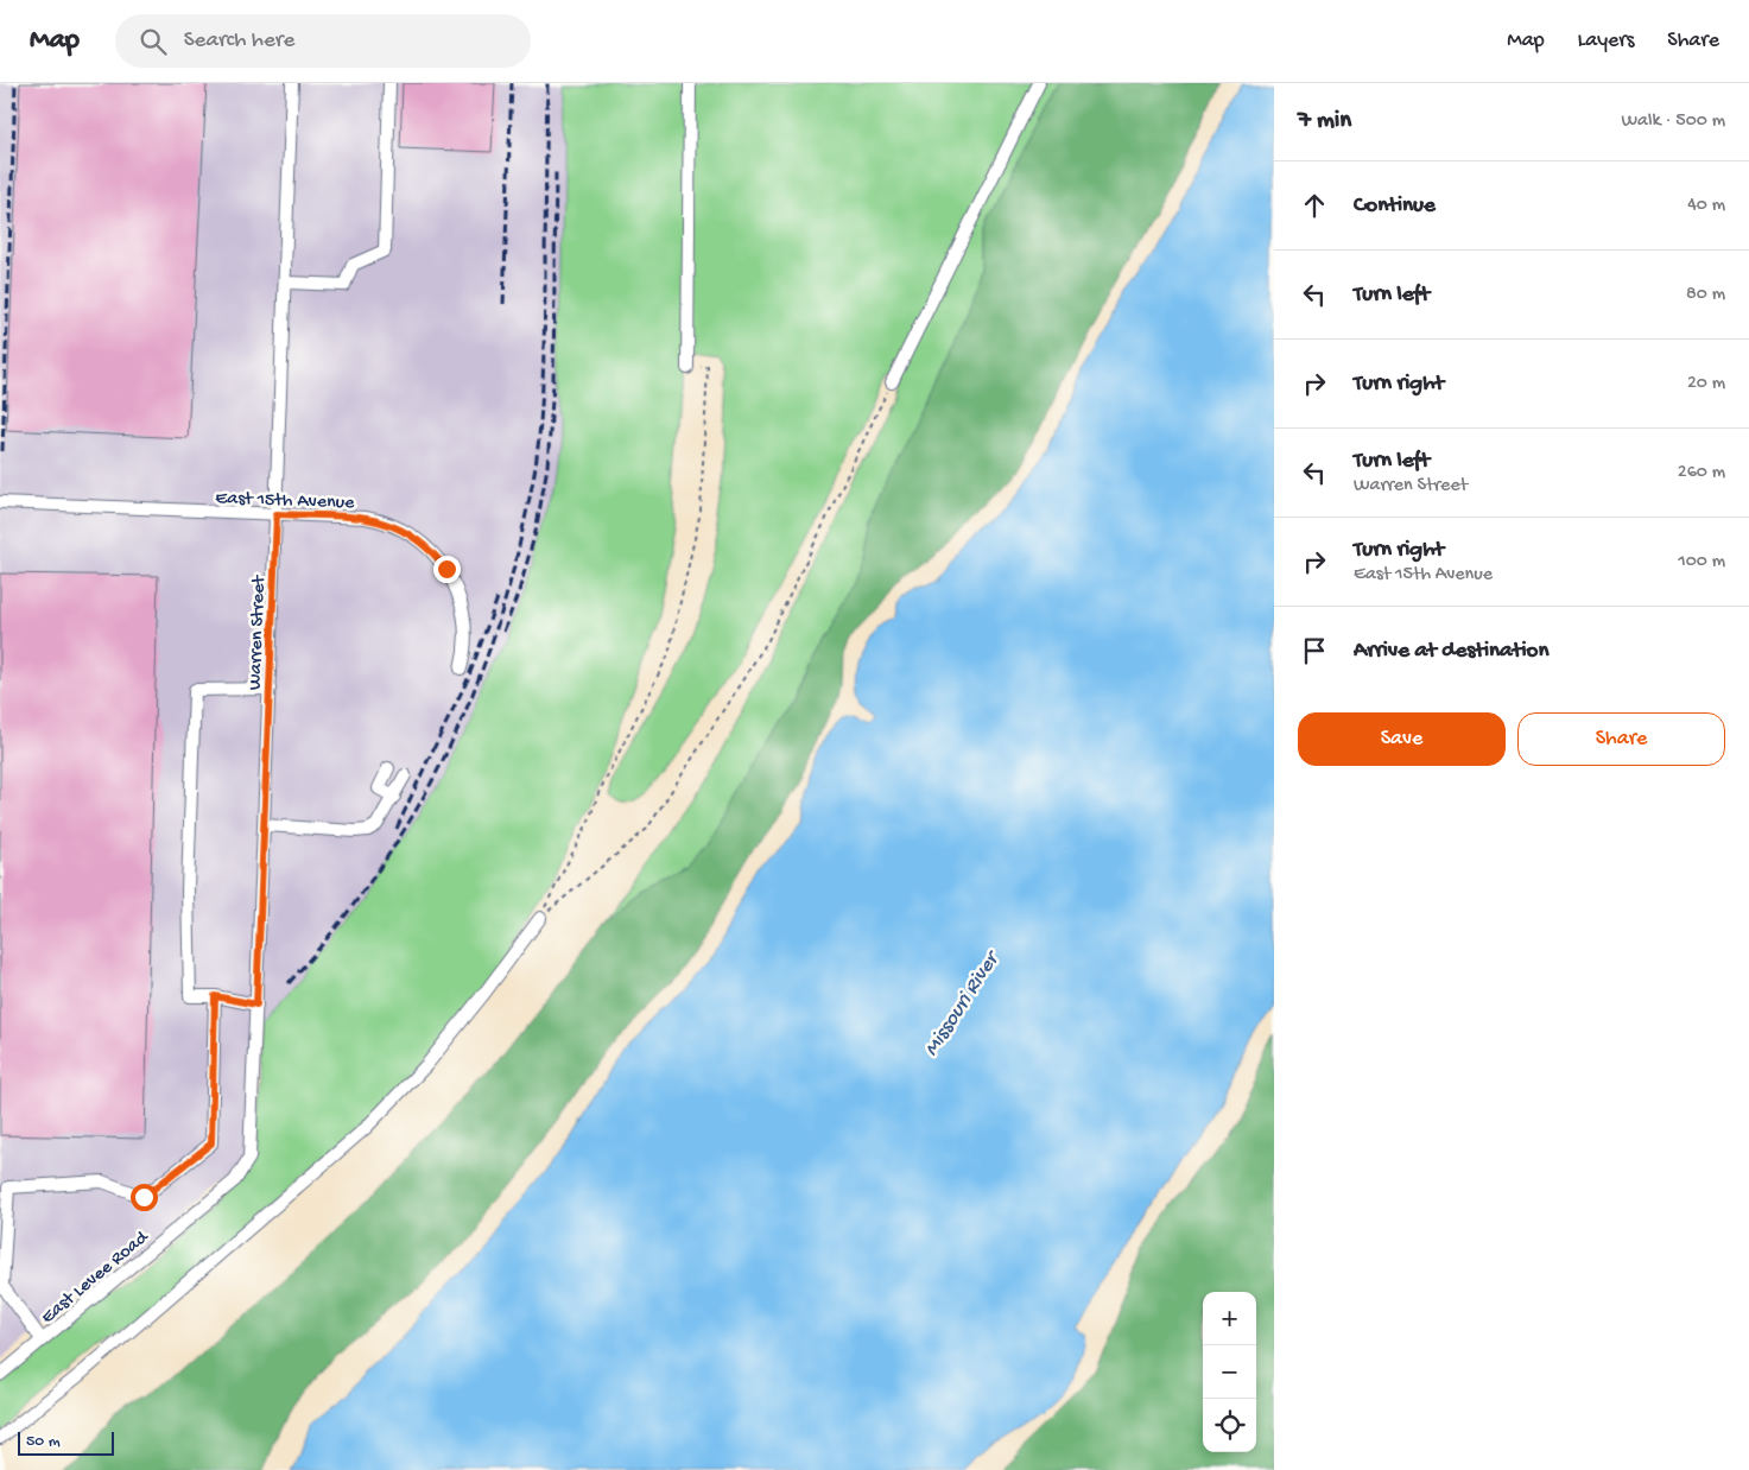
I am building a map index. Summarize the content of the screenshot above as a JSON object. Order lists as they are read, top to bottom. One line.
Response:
{"streets":{"street":["East 15th Avenue","Warren Street","East Levee Road"]},"crossings":[["East 15th Avenue","Warren Street"],["Warren Street","East Levee Road"]],"water":["Missouri River"],"scale_bar":"50 m","page":{"header":"Map","search":"Search here","nav":["Map","Layers","Share"],"heading":["7 min","Walk · 500 m"],"list":[["Continue","40 m"],["Turn left","80 m"],["Turn right","20 m"],["Turn left","Warren Street","260 m"],["Turn right","East 15th Avenue","100 m"],"Arrive at destination"],"buttons":["Save","Share"],"map_buttons":["+","−"],"scale":"50 m"}}
